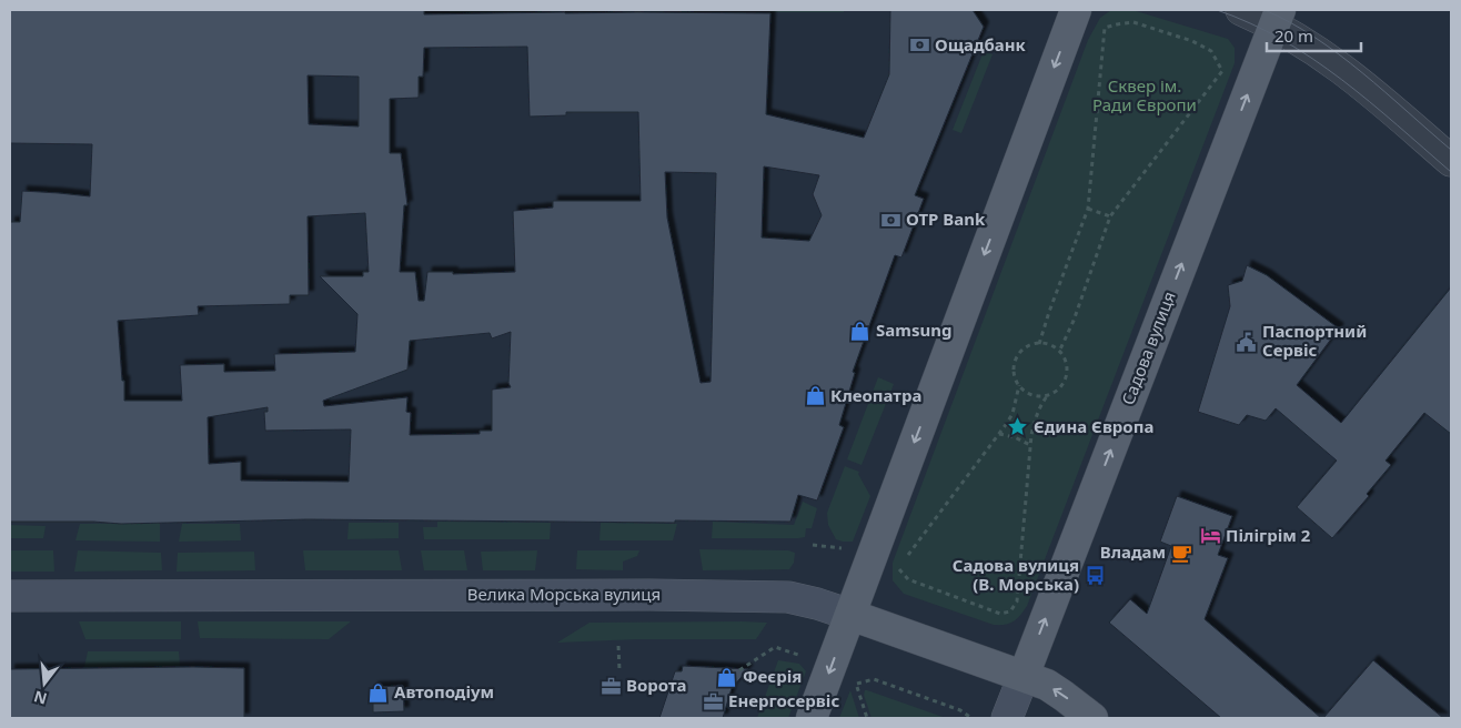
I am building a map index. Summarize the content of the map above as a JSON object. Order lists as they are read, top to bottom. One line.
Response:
{"streets":{"main road":["Садова вулиця","Велика Морська вулиця"]},"crossings":[["Садова вулиця","Велика Морська вулиця"]],"parks":["Сквер ім. Ради Європи"],"places":{"bank":["Ощадбанк","OTP Bank"],"shop":["Samsung","Клеопатра","Феєрія","Автоподіум"],"public building":["Паспортний Сервіс"],"place":["Єдина Європа"],"hotel":["Пілігрім 2"],"cafe":["Владам"],"bus stop":["Садова вулиця (В. Морська)"],"office":["Ворота","Енергосервіс"]},"scale_bar":"20 m","north":"bottom"}
